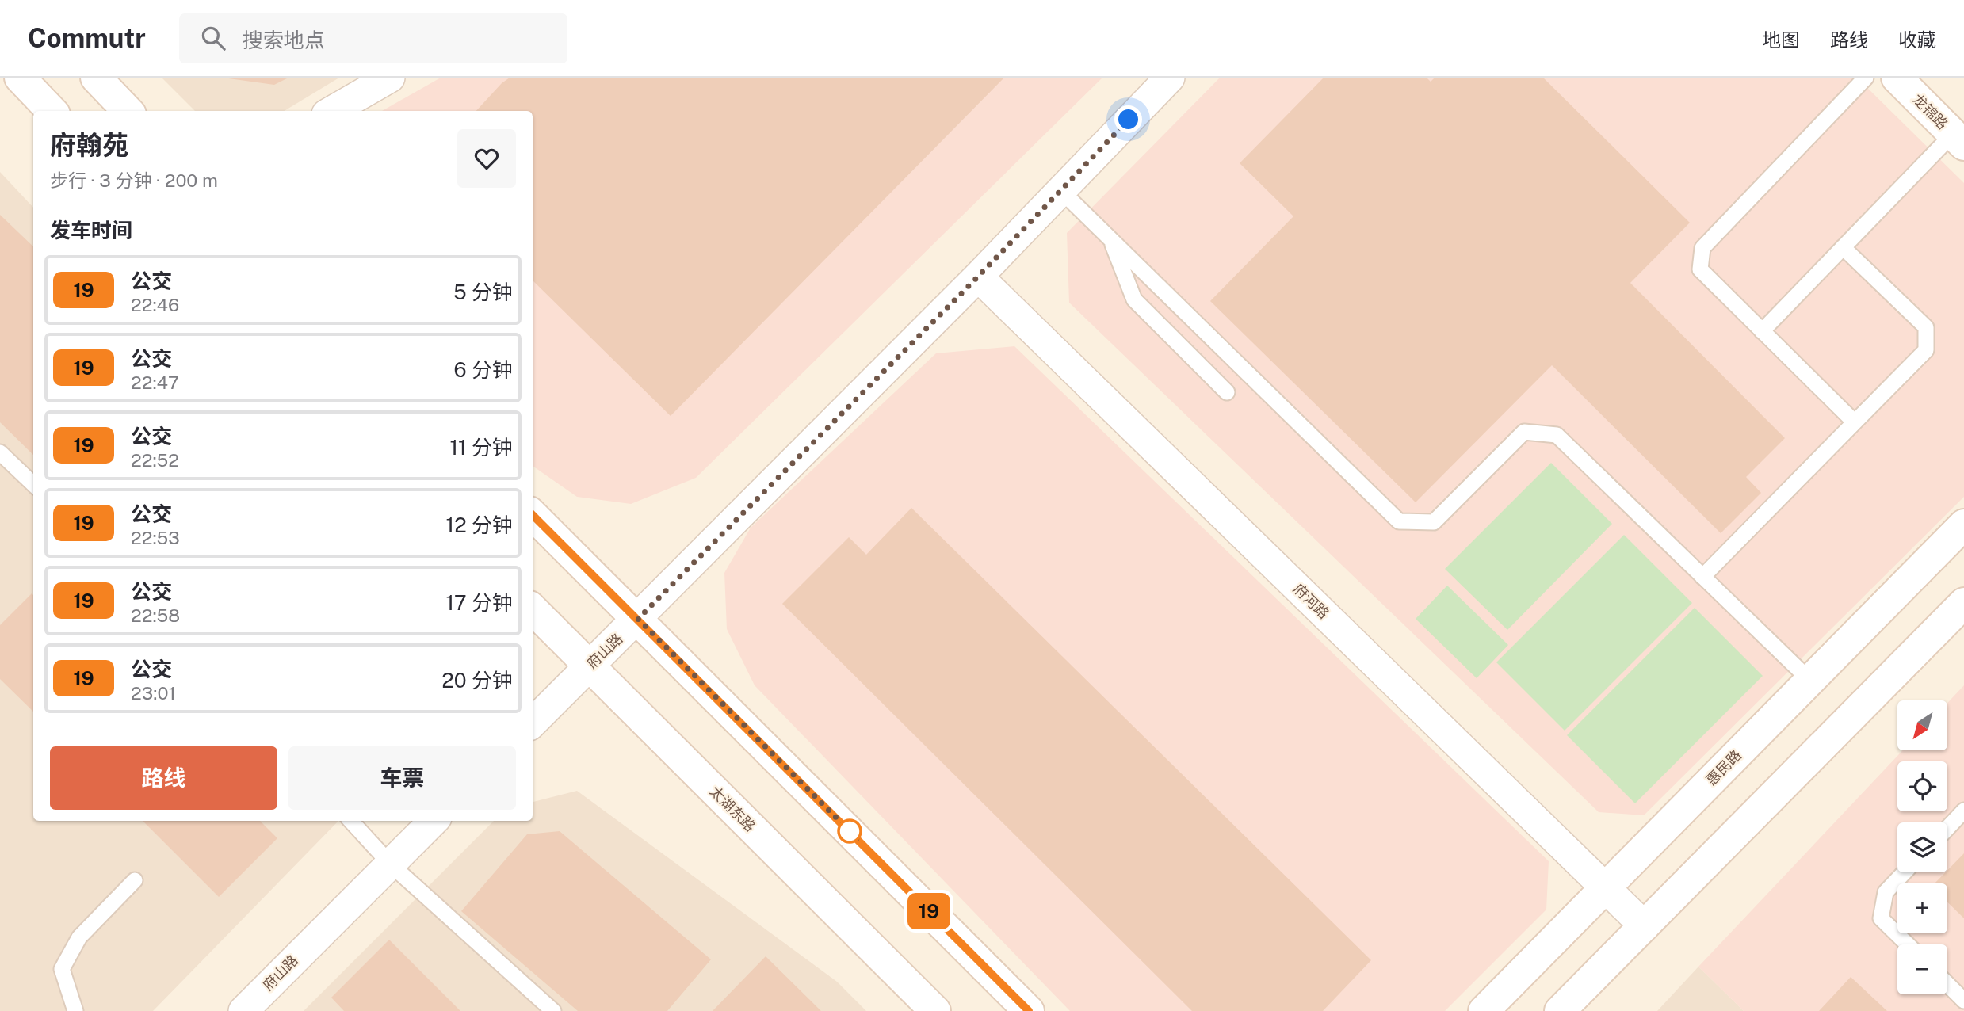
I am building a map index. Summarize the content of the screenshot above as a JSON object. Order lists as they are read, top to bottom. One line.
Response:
{"streets":{"main road":["龙锦路","惠民路","太湖东路"],"street":["府河路","府山路"]},"crossings":[["府河路","府山路"],["府河路","惠民路"],["府山路","太湖东路"]],"lines":["bus line 19"],"north":"bottom left","page":{"header":"Commutr","search":"搜索地点","nav":["地图","路线","收藏"],"on_map":"19","heading":[["府翰苑","步行 · 3 分钟 · 200 m"],"发车时间"],"list":[{"mark":"19","name":"公交","note":"22:46","value":"5 分钟"},{"mark":"19","name":"公交","note":"22:47","value":"6 分钟"},{"mark":"19","name":"公交","note":"22:52","value":"11 分钟"},{"mark":"19","name":"公交","note":"22:53","value":"12 分钟"},{"mark":"19","name":"公交","note":"22:58","value":"17 分钟"},{"mark":"19","name":"公交","note":"23:01","value":"20 分钟"}],"map_buttons":["+","−"],"buttons":["路线","车票"]}}
